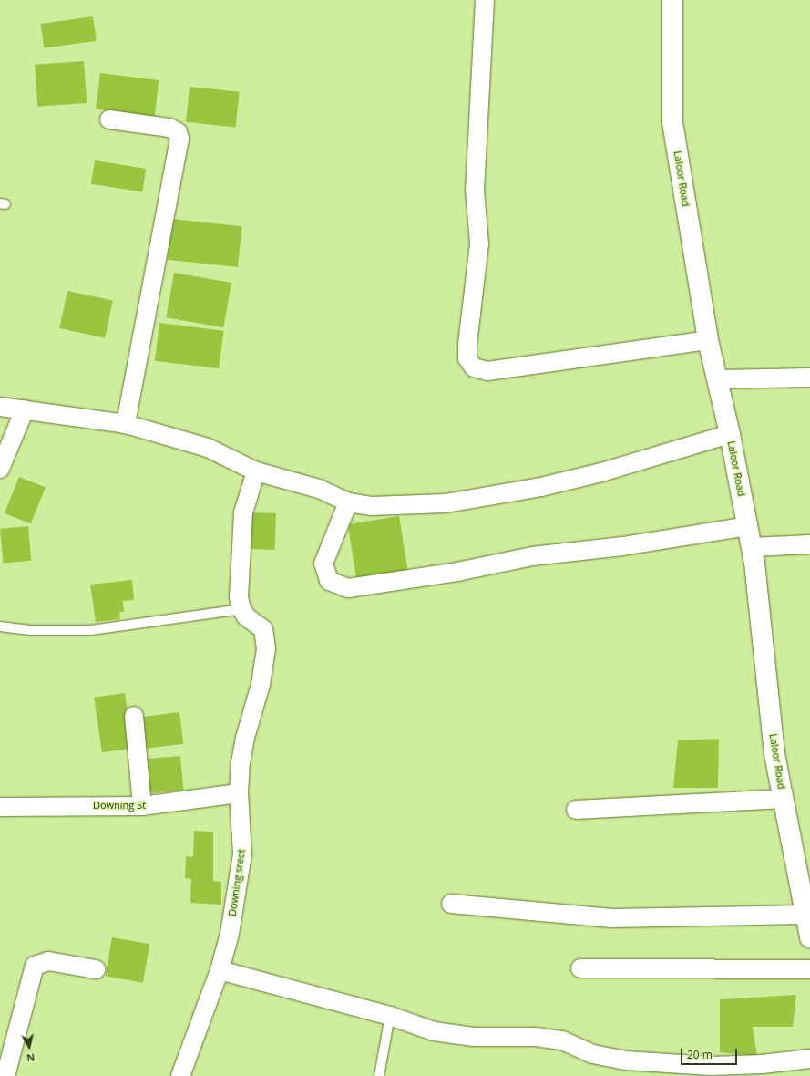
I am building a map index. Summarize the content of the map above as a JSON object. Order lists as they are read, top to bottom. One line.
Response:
{"streets":{"street":["Laloor Road","Downing St","Downing sreet"]},"crossings":[["Downing St","Downing sreet"]],"scale_bar":"20 m","north":"bottom"}
